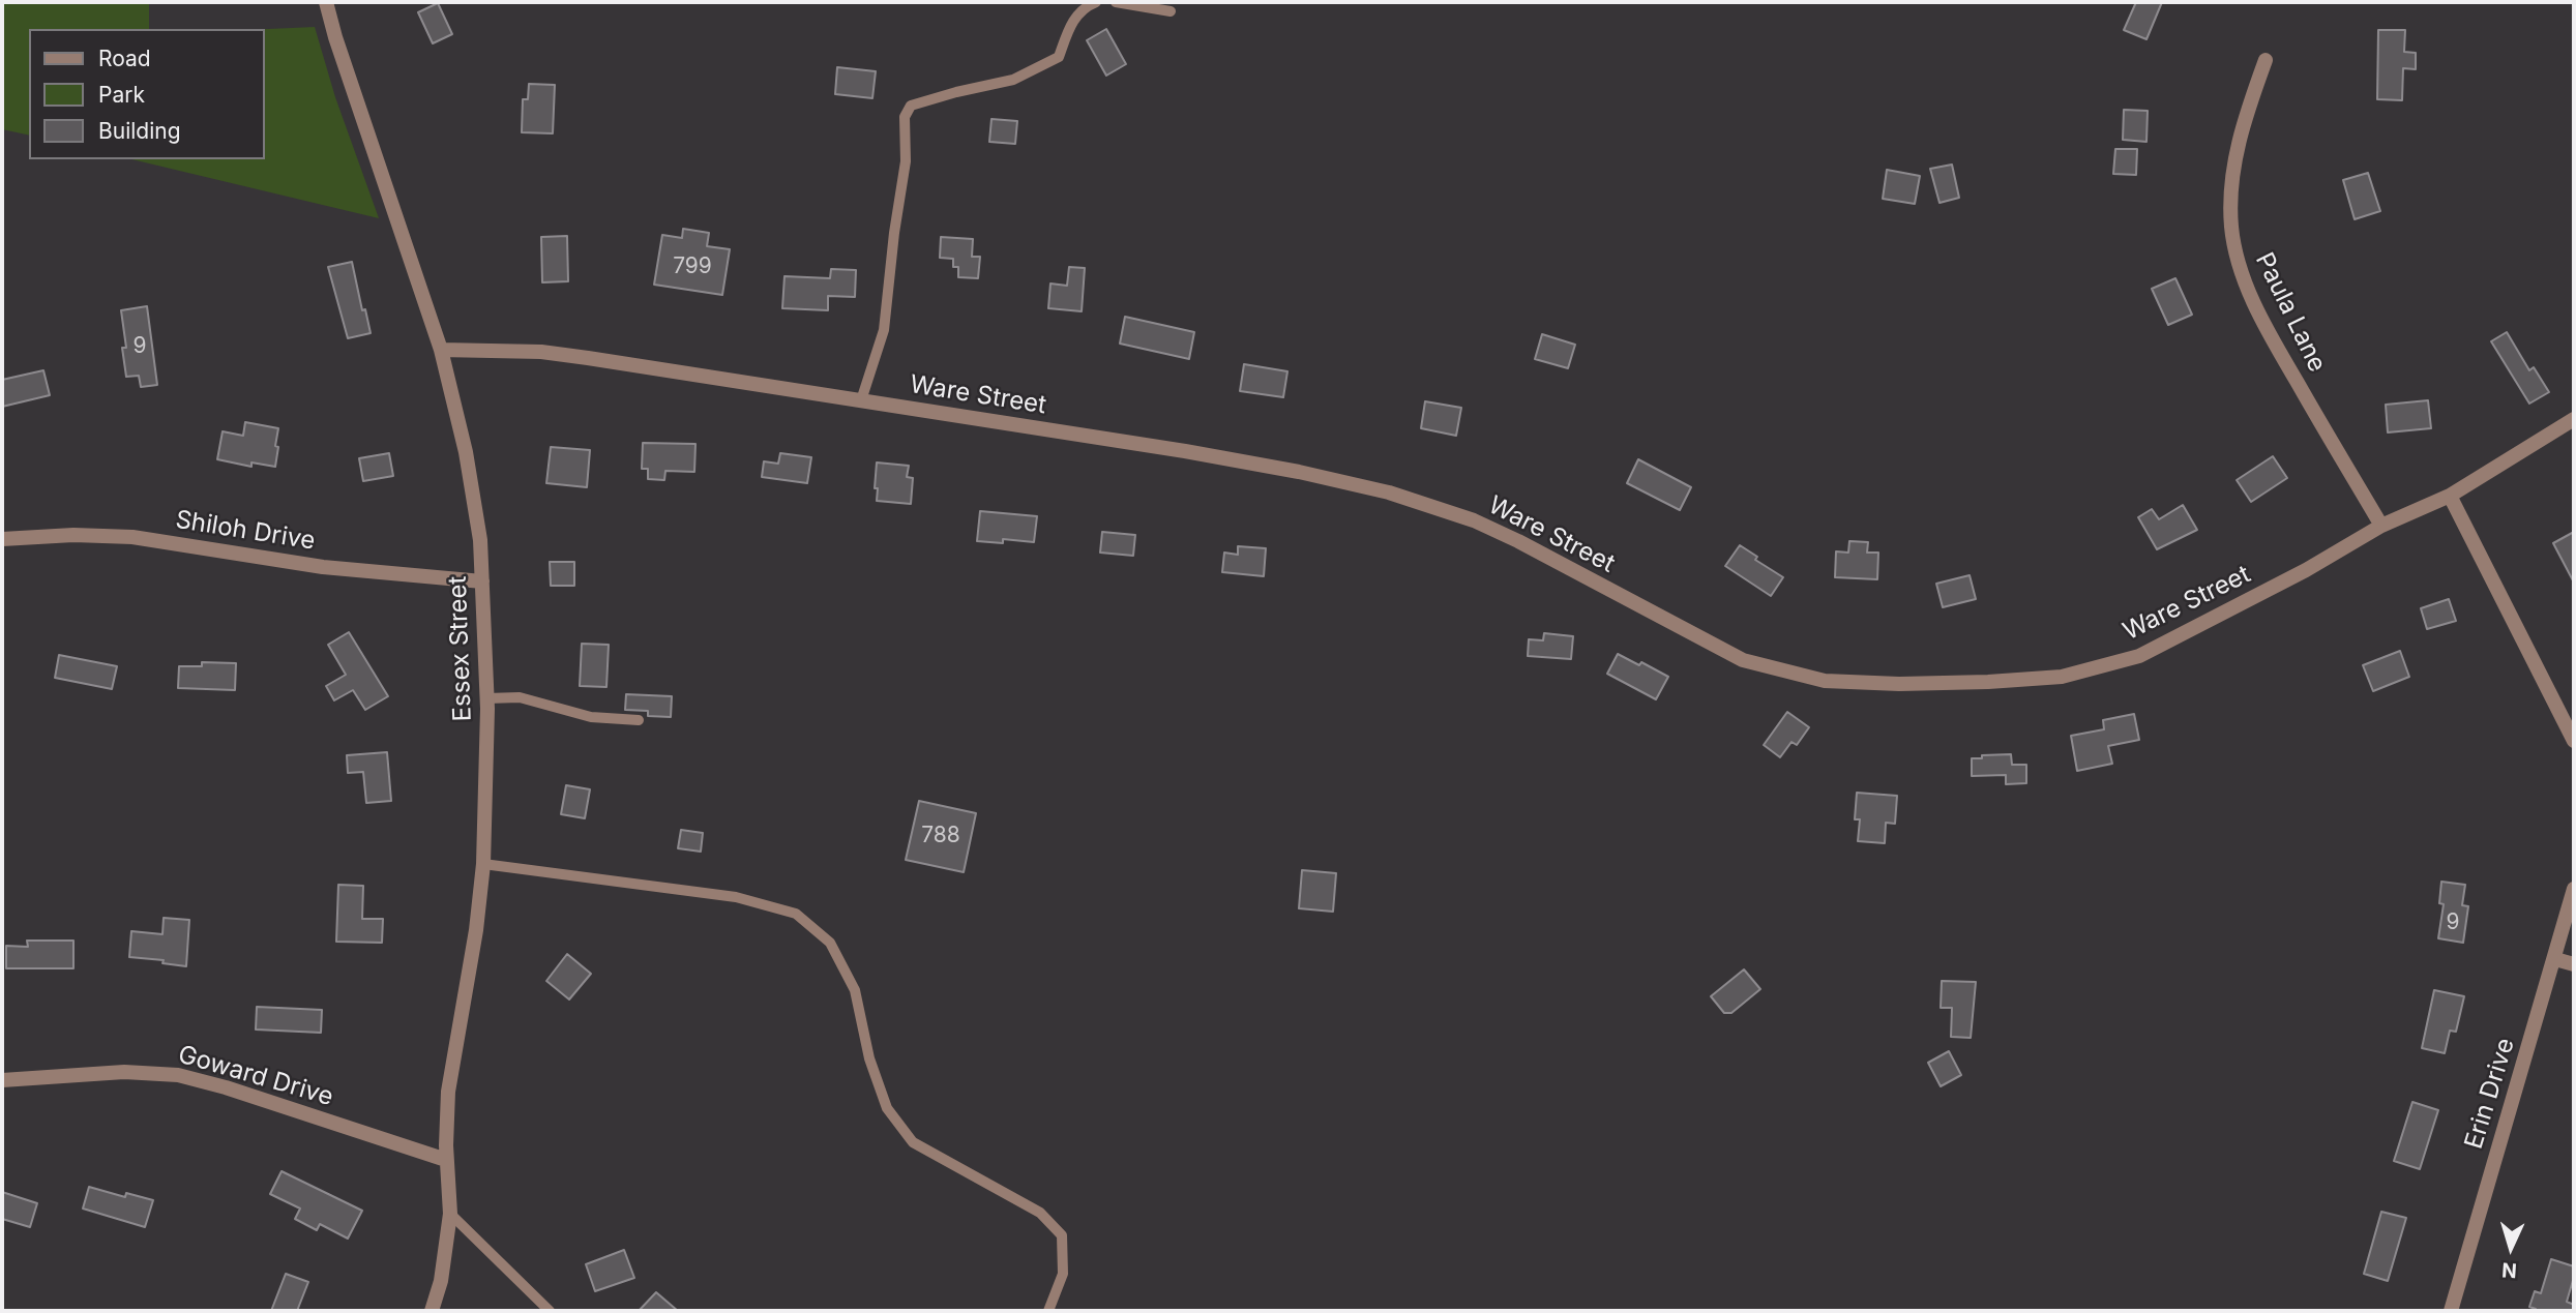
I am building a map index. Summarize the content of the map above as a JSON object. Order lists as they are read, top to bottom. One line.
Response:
{"streets":{"street":["Paula Lane","Ware Street","Shiloh Drive","Essex Street","Goward Drive","Erin Drive"]},"crossings":[["Paula Lane","Ware Street"],["Ware Street","Essex Street"],["Shiloh Drive","Essex Street"],["Essex Street","Goward Drive"]],"house_numbers":["799","9","788","9"],"legend":["Road","Park","Building"],"north":"bottom"}
